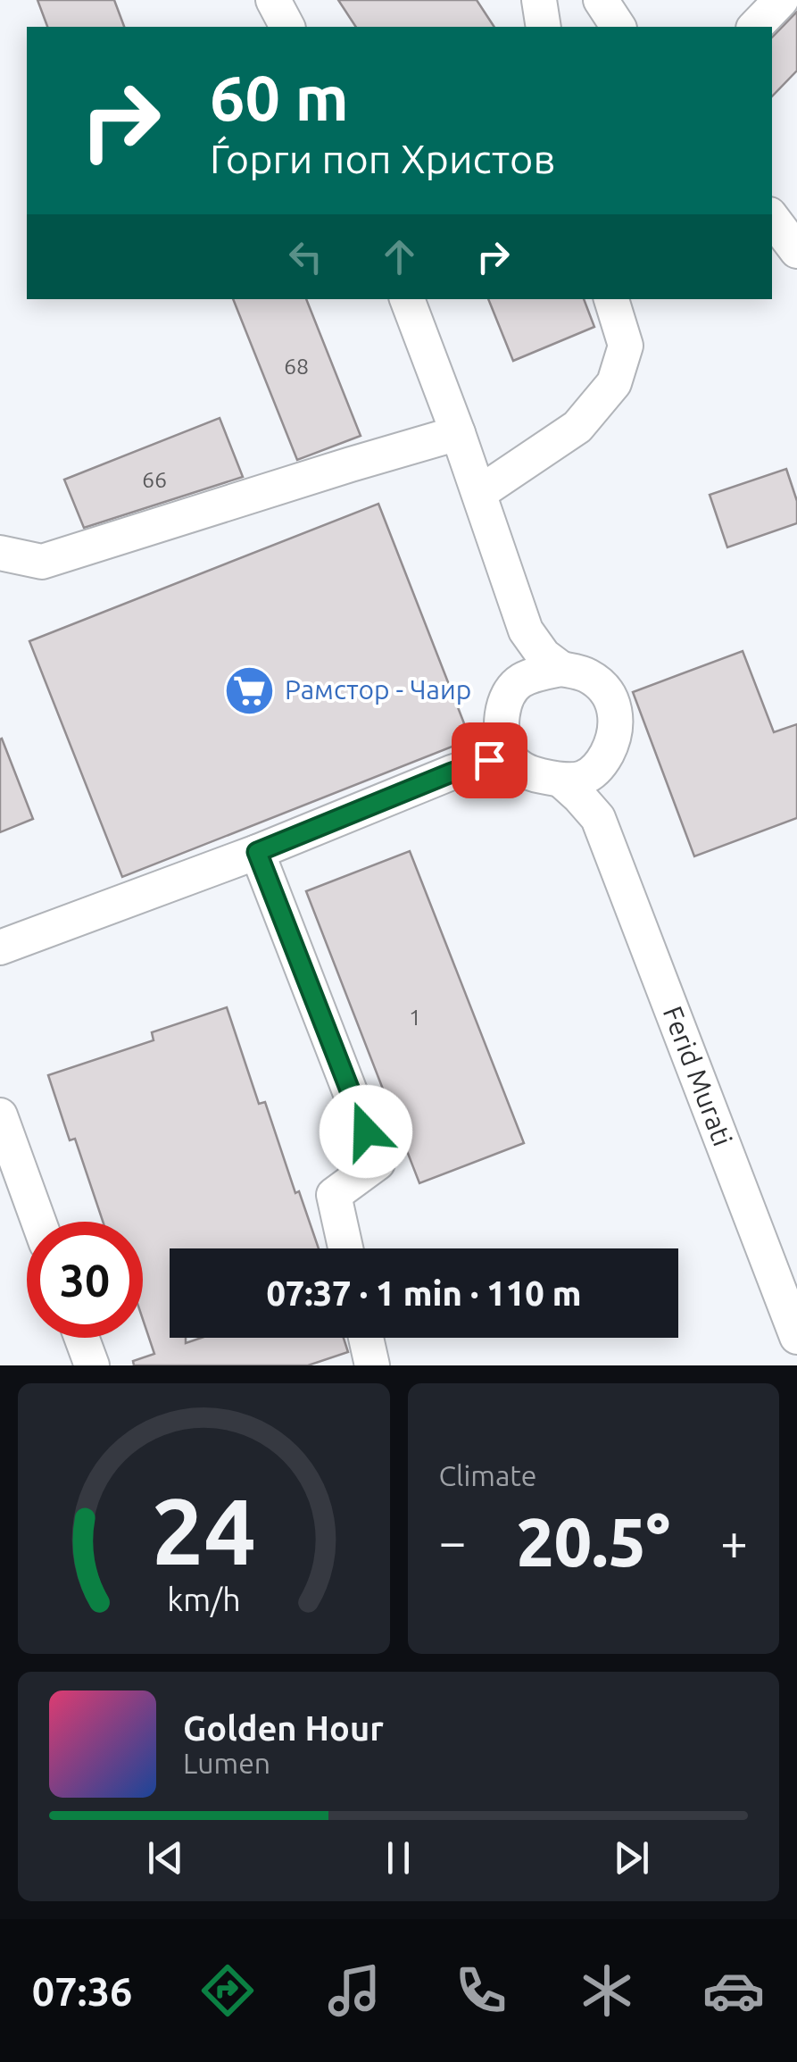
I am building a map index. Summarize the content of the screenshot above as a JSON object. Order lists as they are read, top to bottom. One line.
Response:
{"streets":{"street":["Ferid Murati"]},"places":{"supermarket":["Рамстор - Чаир"]},"house_numbers":["68","66","1"],"page":{"turn":["60 m","Ѓорги поп Христов"],"limit":"30","trip":"07:37 · 1 min · 110 m","tile":"Climate","heat":["−","20.5°","+"],"song":["Golden Hour","Lumen"],"tabs":"07:36","gauge":["24","km/h"]}}
